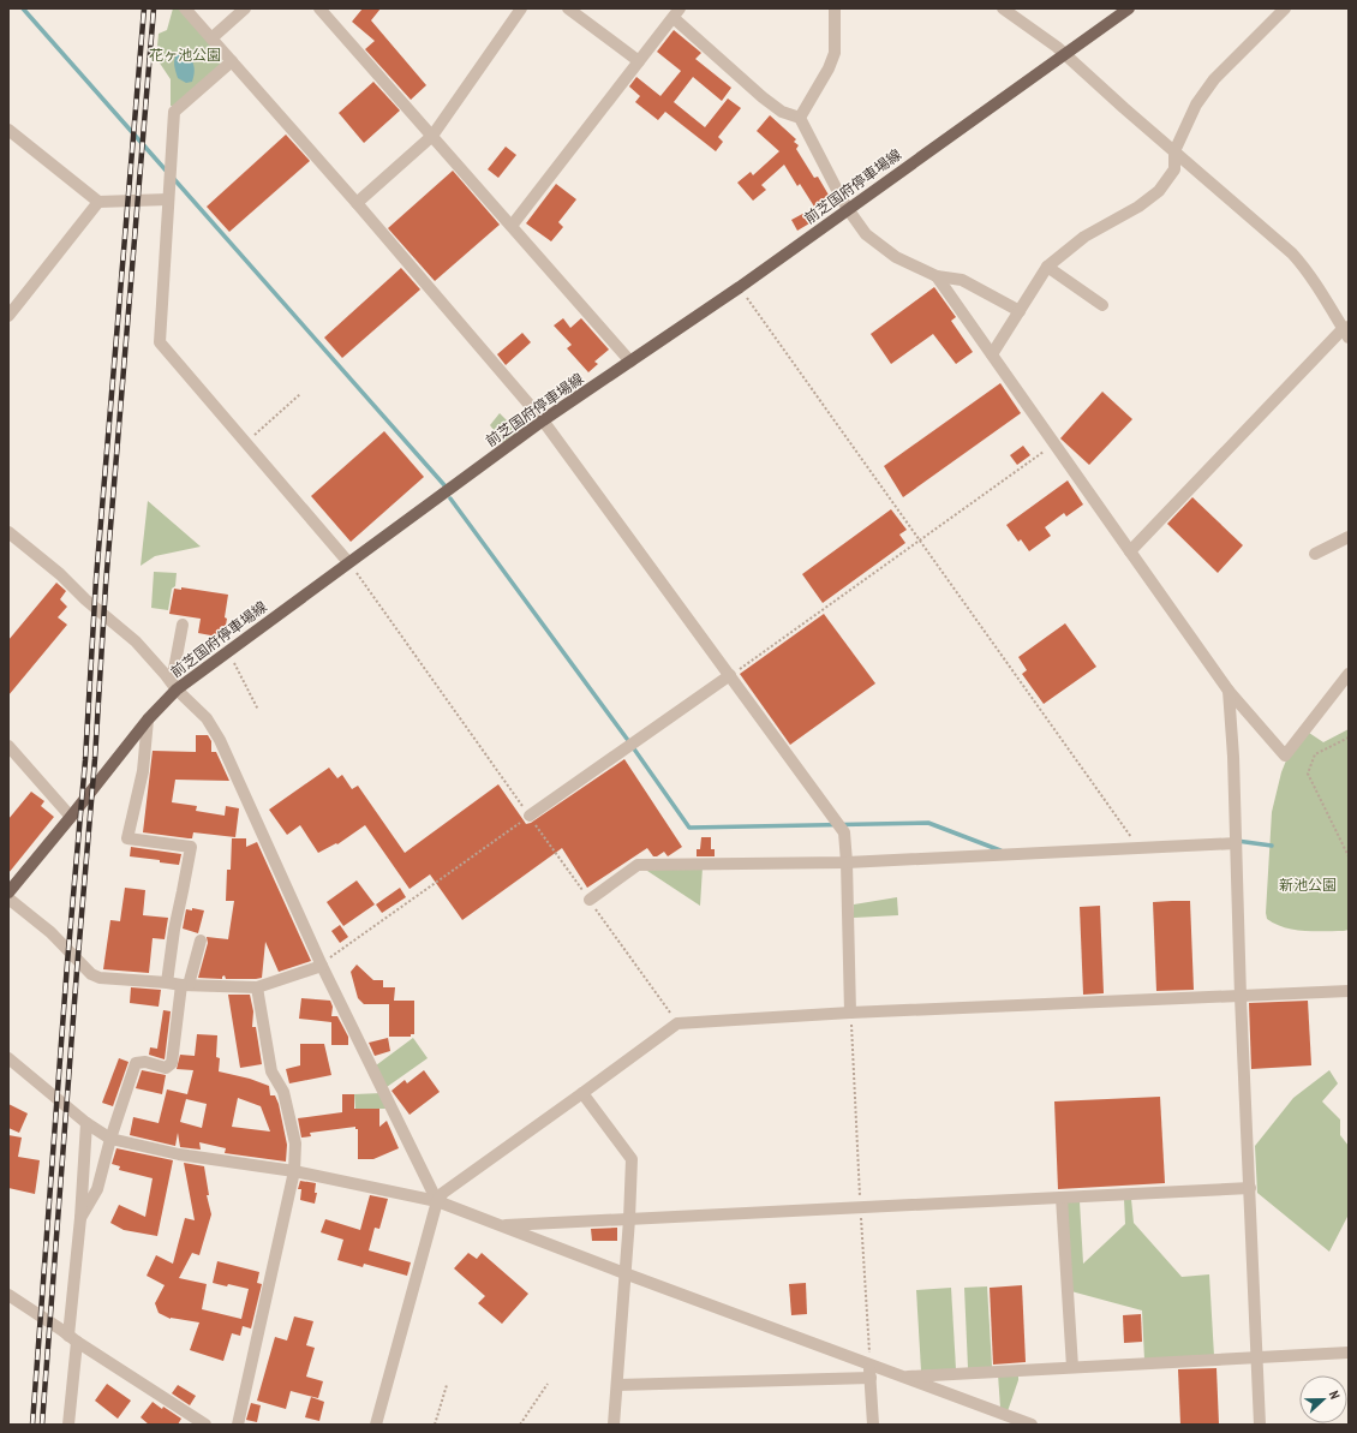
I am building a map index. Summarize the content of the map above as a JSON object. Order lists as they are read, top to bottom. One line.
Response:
{"streets":{"main road":["前芝国府停車場線"]},"parks":["花ヶ池公園","新池公園"],"north":"right"}
